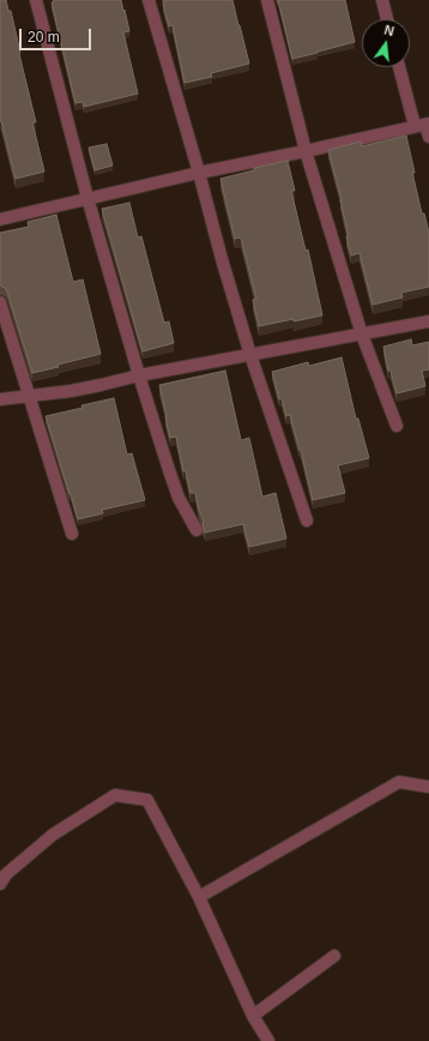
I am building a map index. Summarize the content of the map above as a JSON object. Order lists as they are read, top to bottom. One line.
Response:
{"scale_bar":"20 m","north":"top"}
